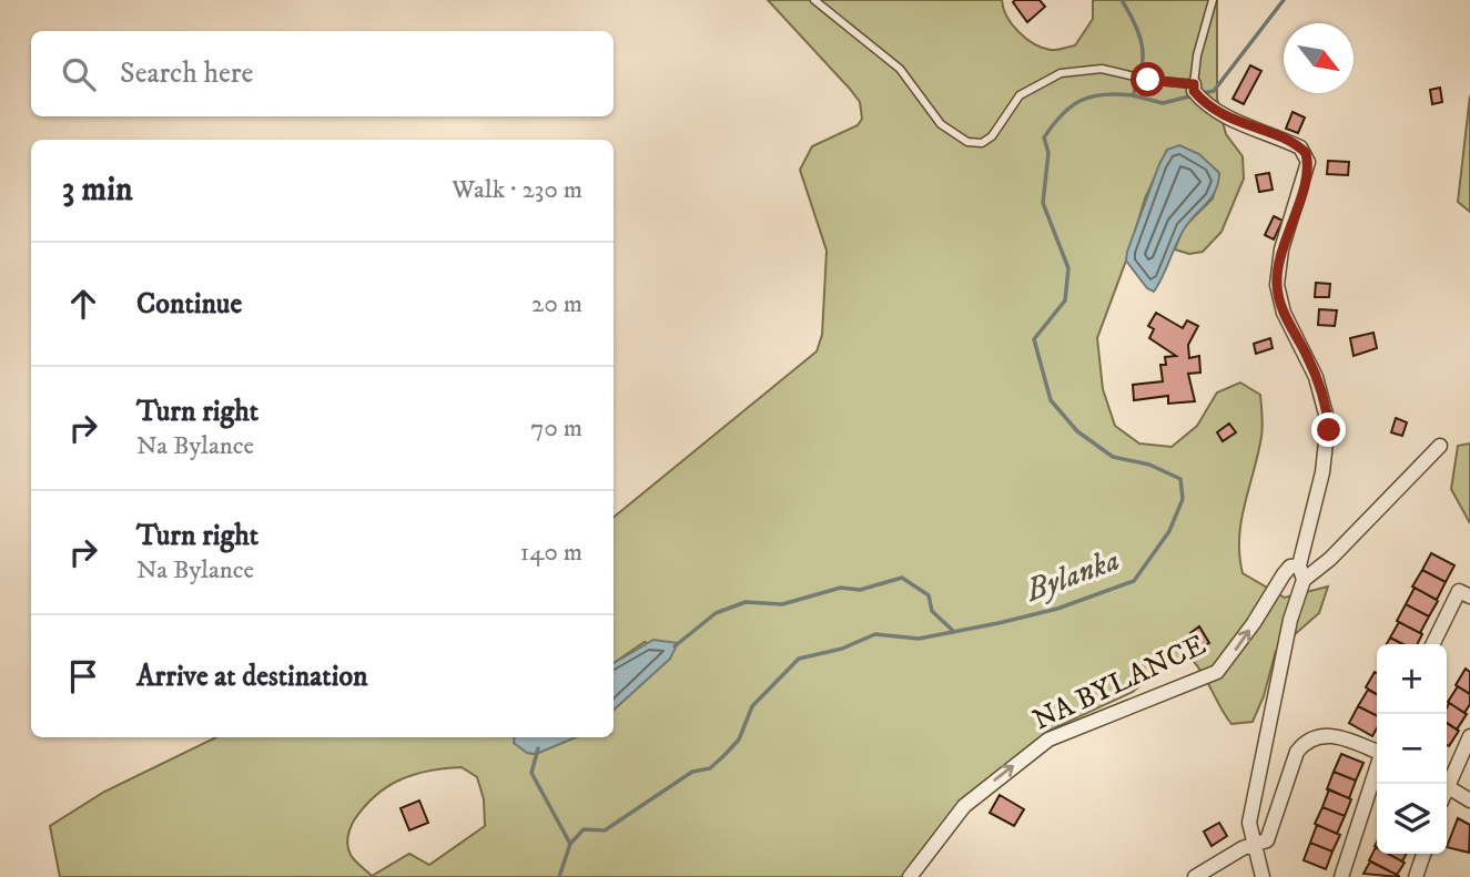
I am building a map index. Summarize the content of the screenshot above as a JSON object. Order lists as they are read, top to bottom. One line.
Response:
{"streets":{"street":["NA BYLANCE"]},"one_way":["NA BYLANCE"],"water":["Bylanka"],"north":"bottom right","page":{"search":"Search here","heading":["3 min","Walk · 230 m"],"list":[["Continue","20 m"],["Turn right","Na Bylance","70 m"],["Turn right","Na Bylance","140 m"],"Arrive at destination"],"map_buttons":["+","−"]}}
